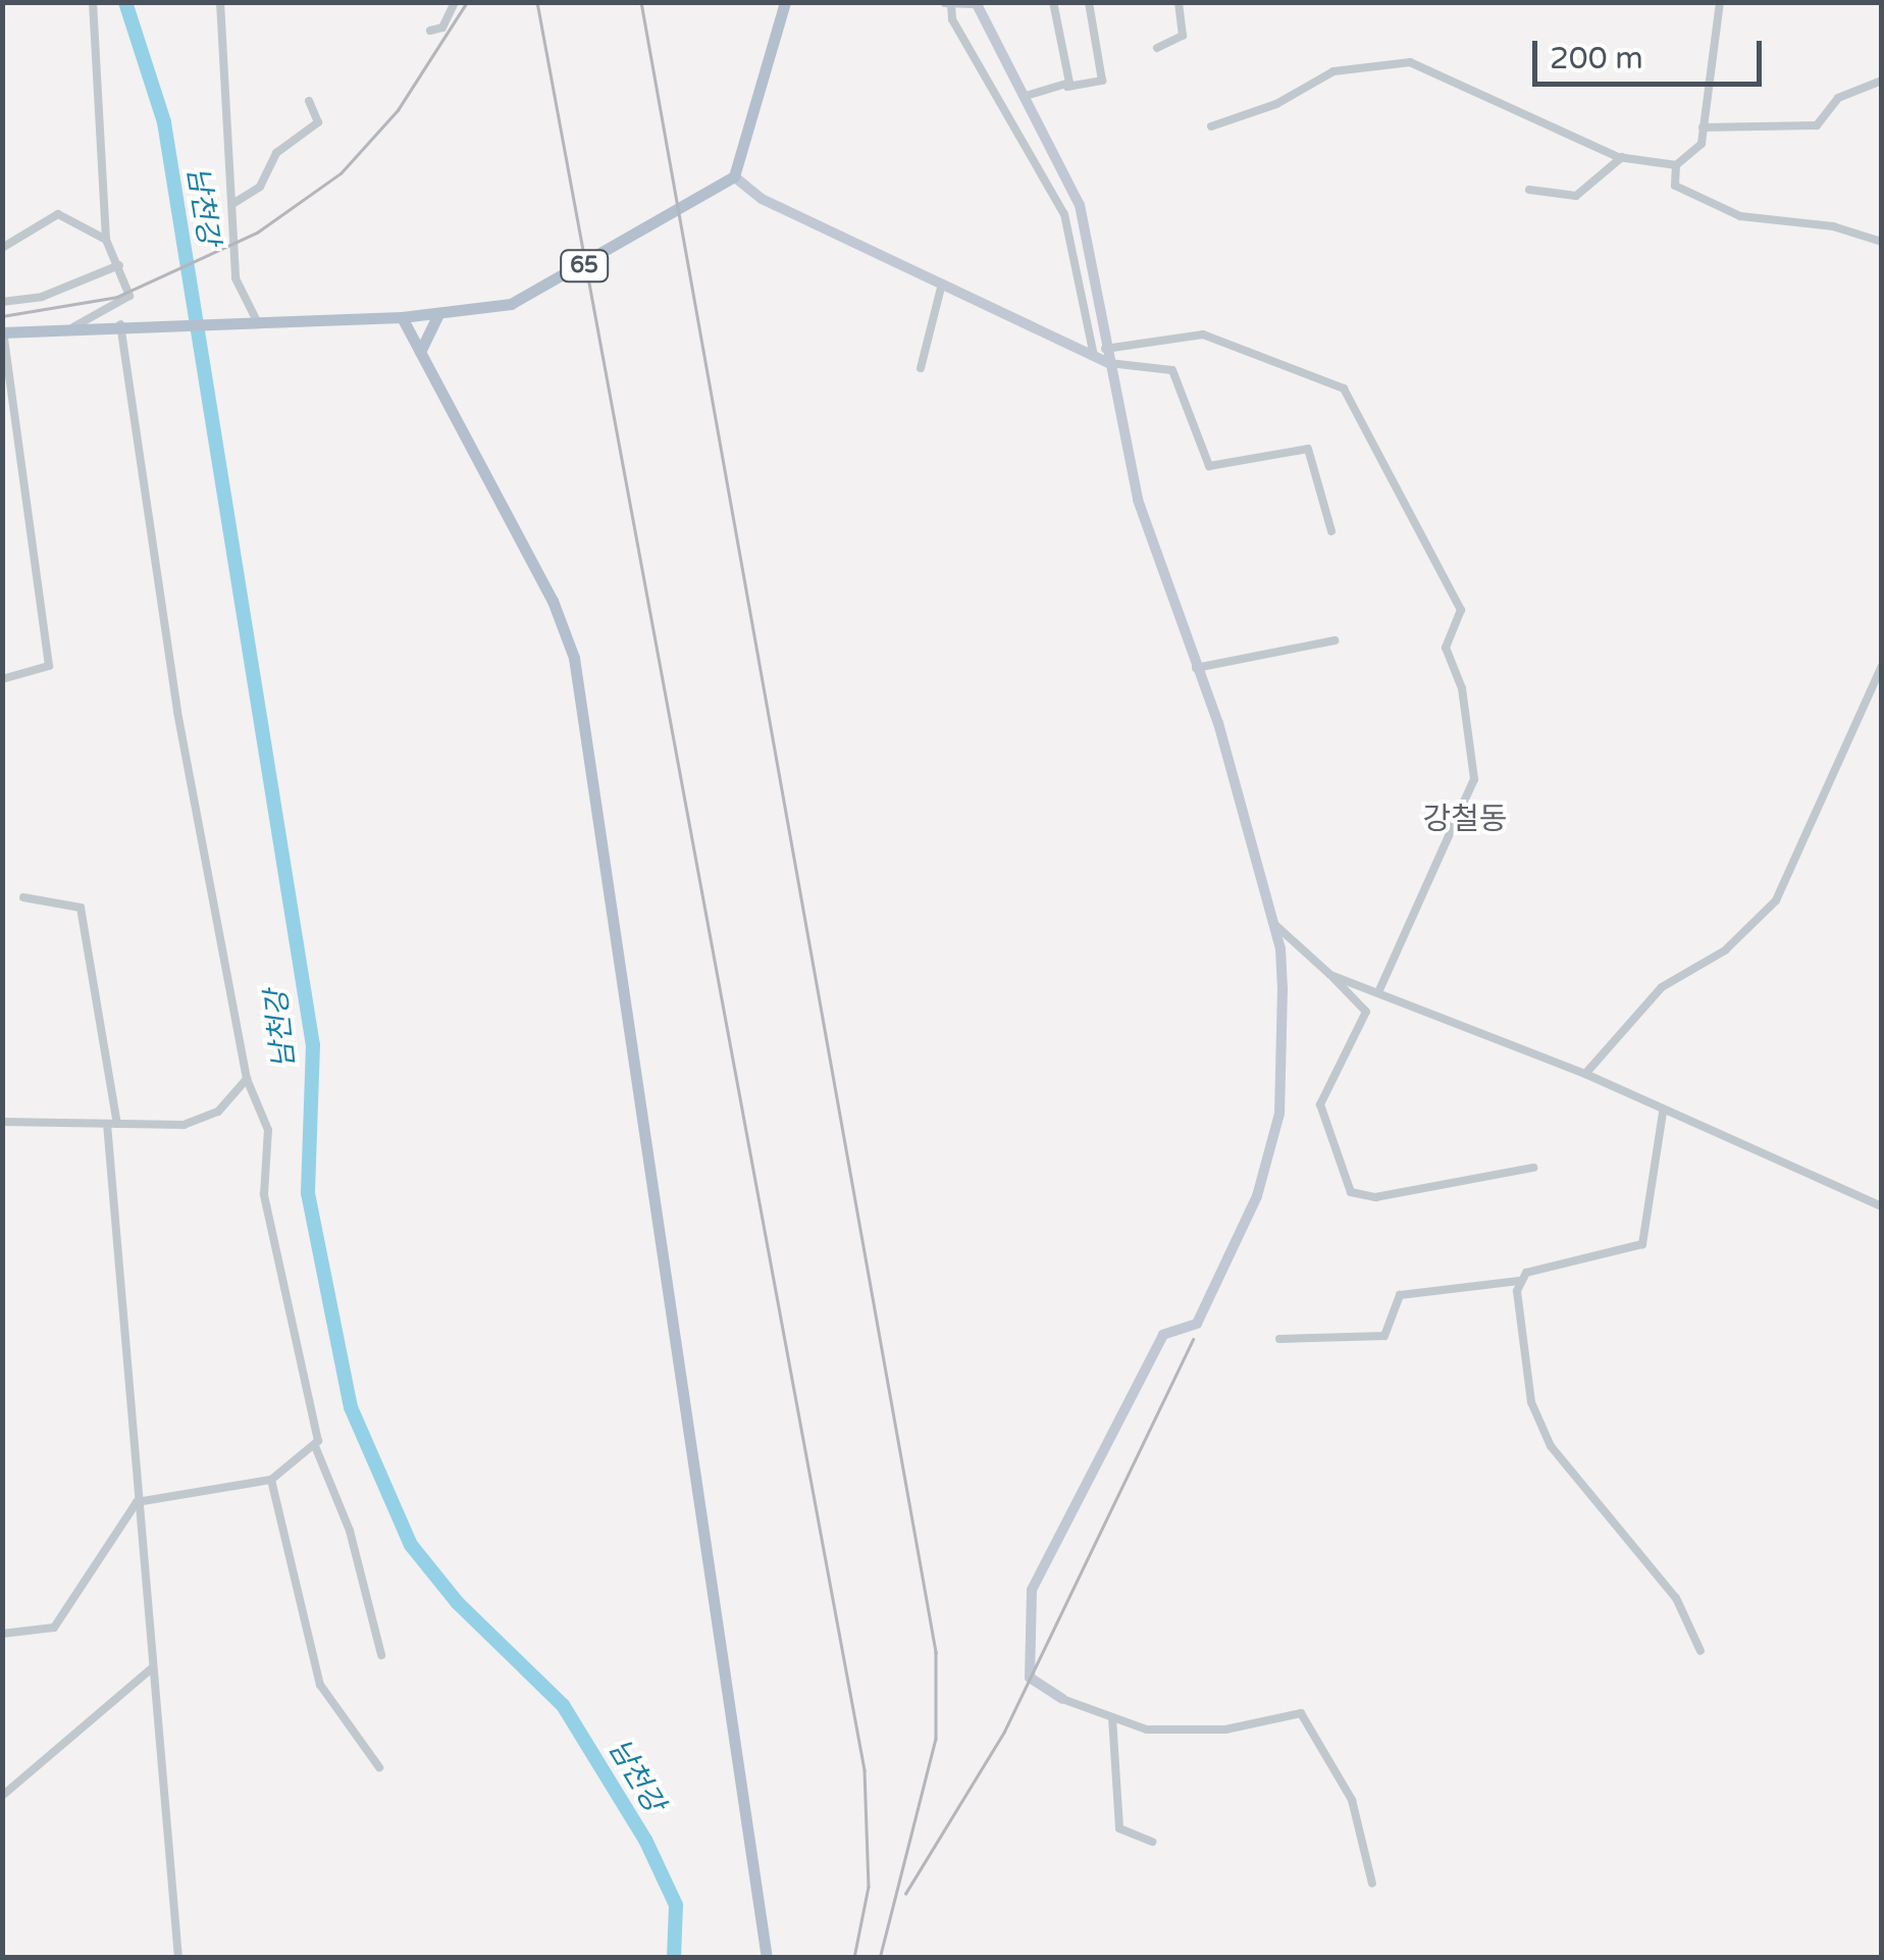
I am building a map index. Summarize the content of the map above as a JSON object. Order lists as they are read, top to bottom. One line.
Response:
{"streets":{"main road":["65"]},"districts":["강철동"],"water":["남천강"],"scale_bar":"200 m"}
